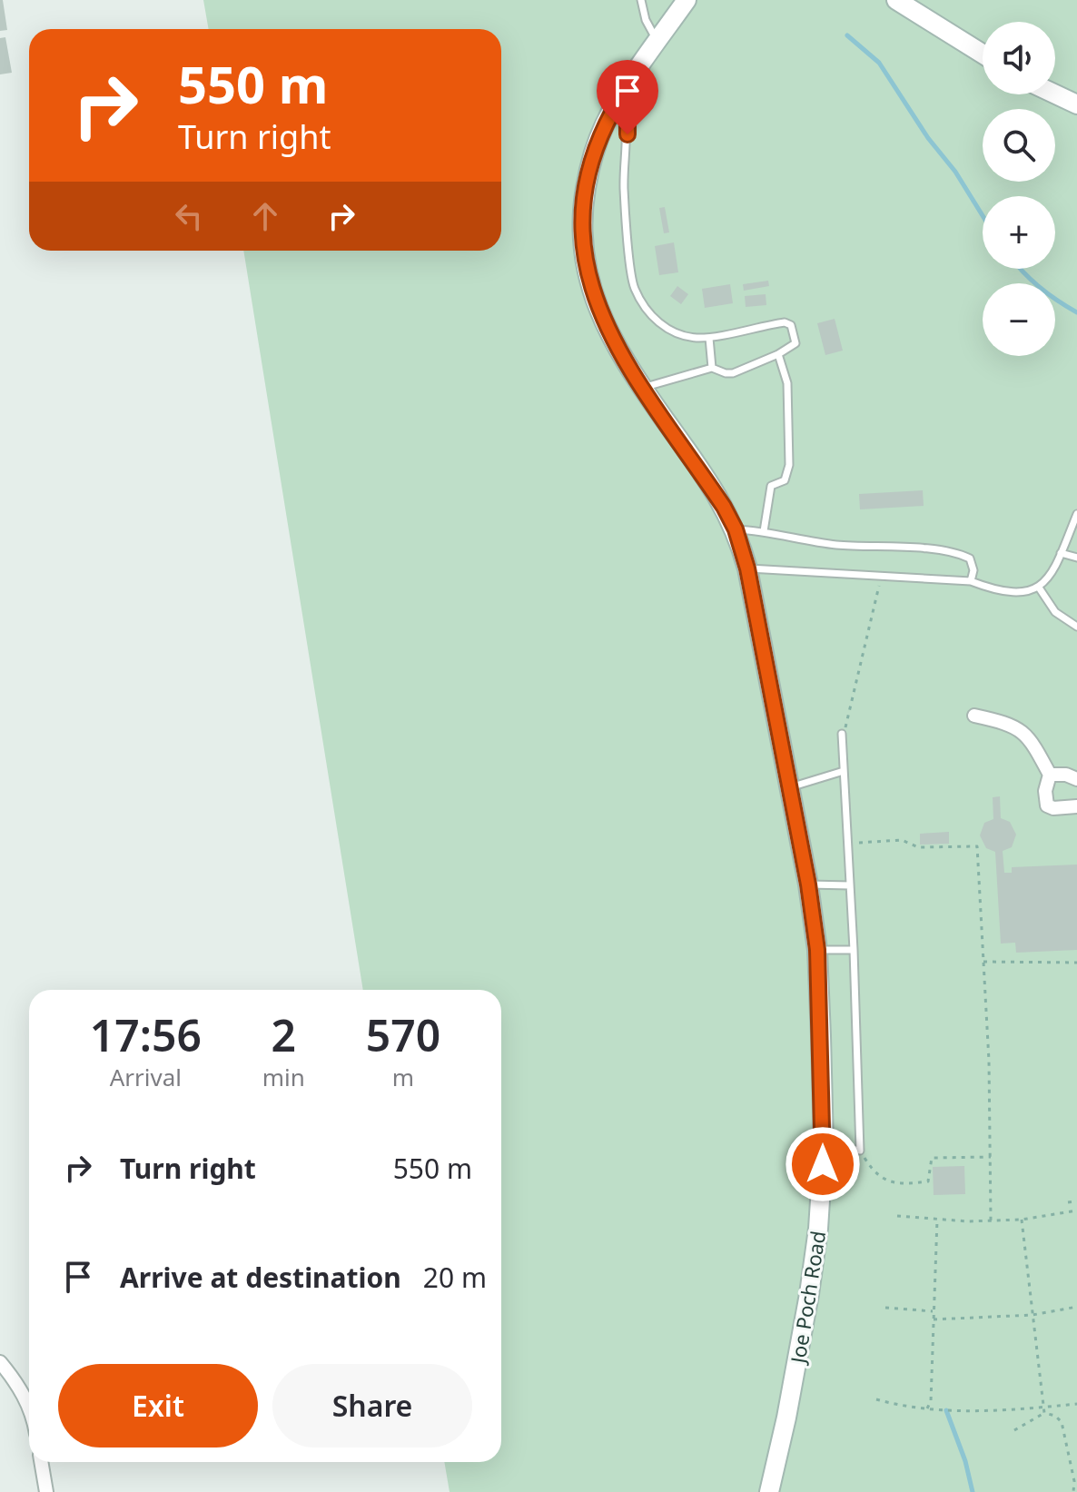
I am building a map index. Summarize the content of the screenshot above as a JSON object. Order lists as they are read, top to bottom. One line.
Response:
{"streets":{"street":["Joe Poch Road"]},"page":{"map_buttons":["+","−"],"turn":["550 m","Turn right"],"eta":["17:56","Arrival","2","min","570","m"],"list":[{"name":"Turn right","value":"550 m"},{"name":"Arrive at destination","value":"20 m"}],"buttons":["Exit","Share"]}}
